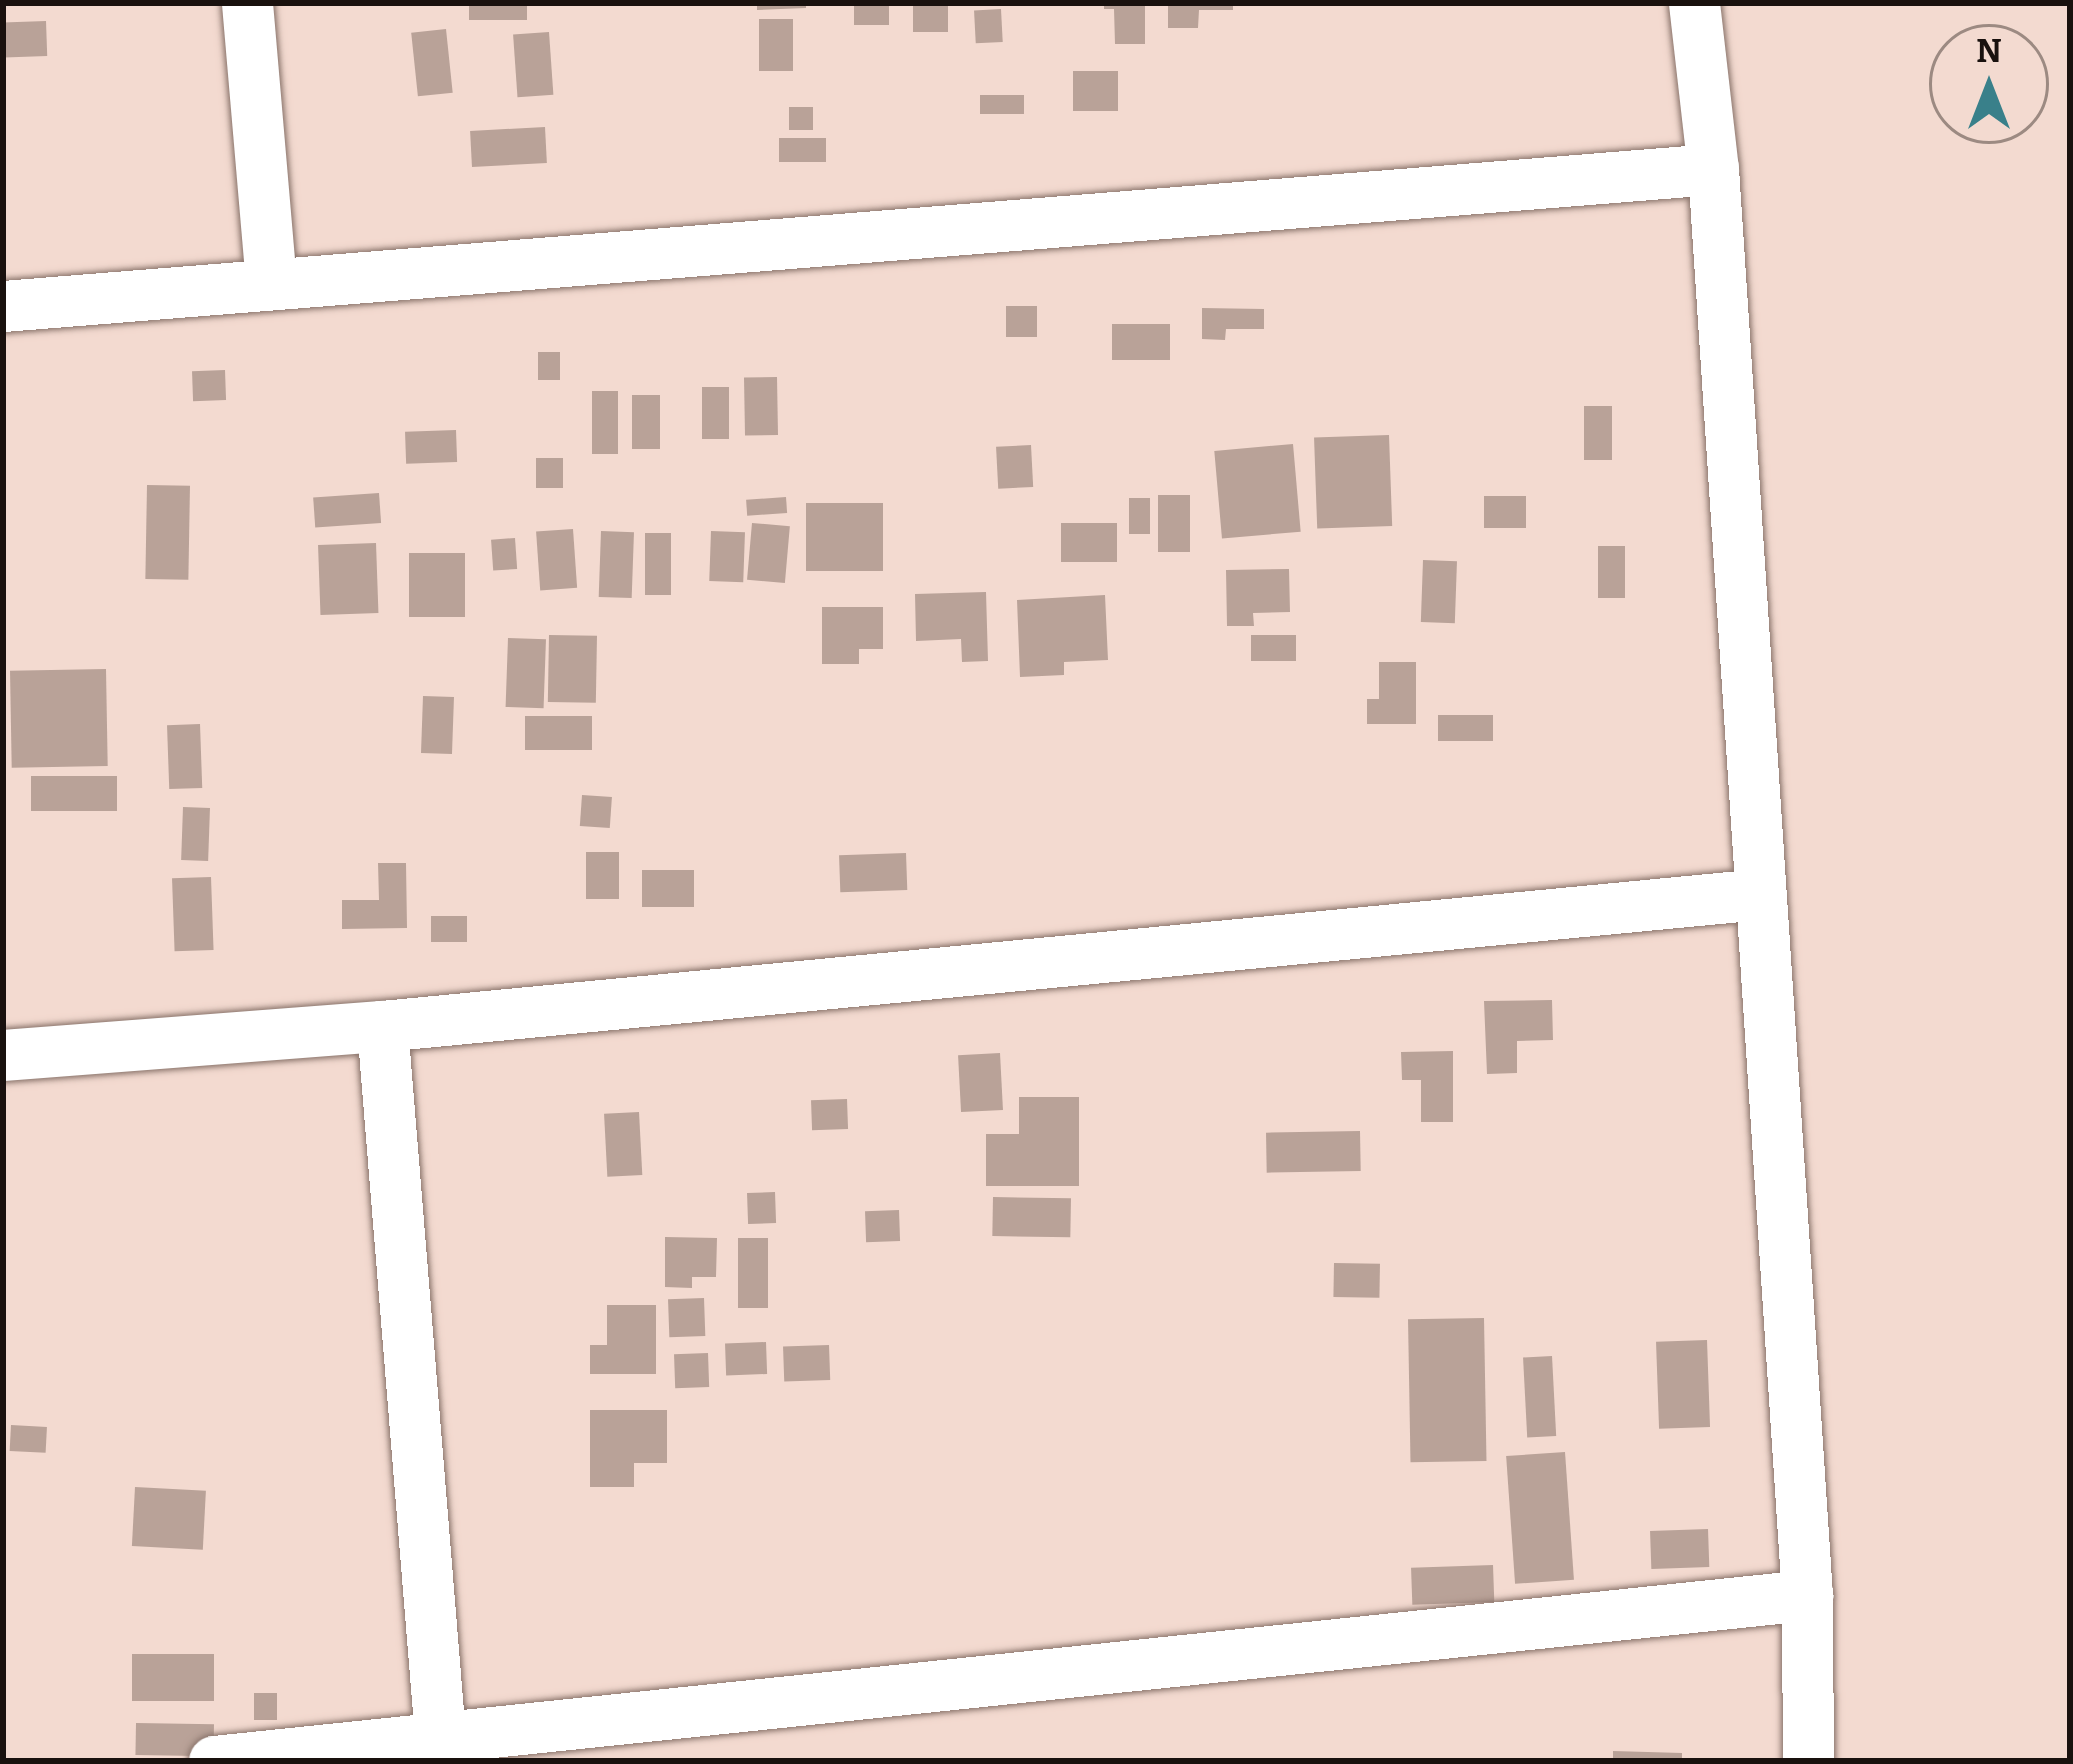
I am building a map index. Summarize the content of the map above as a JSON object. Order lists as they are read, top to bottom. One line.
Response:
{"north":"top"}
